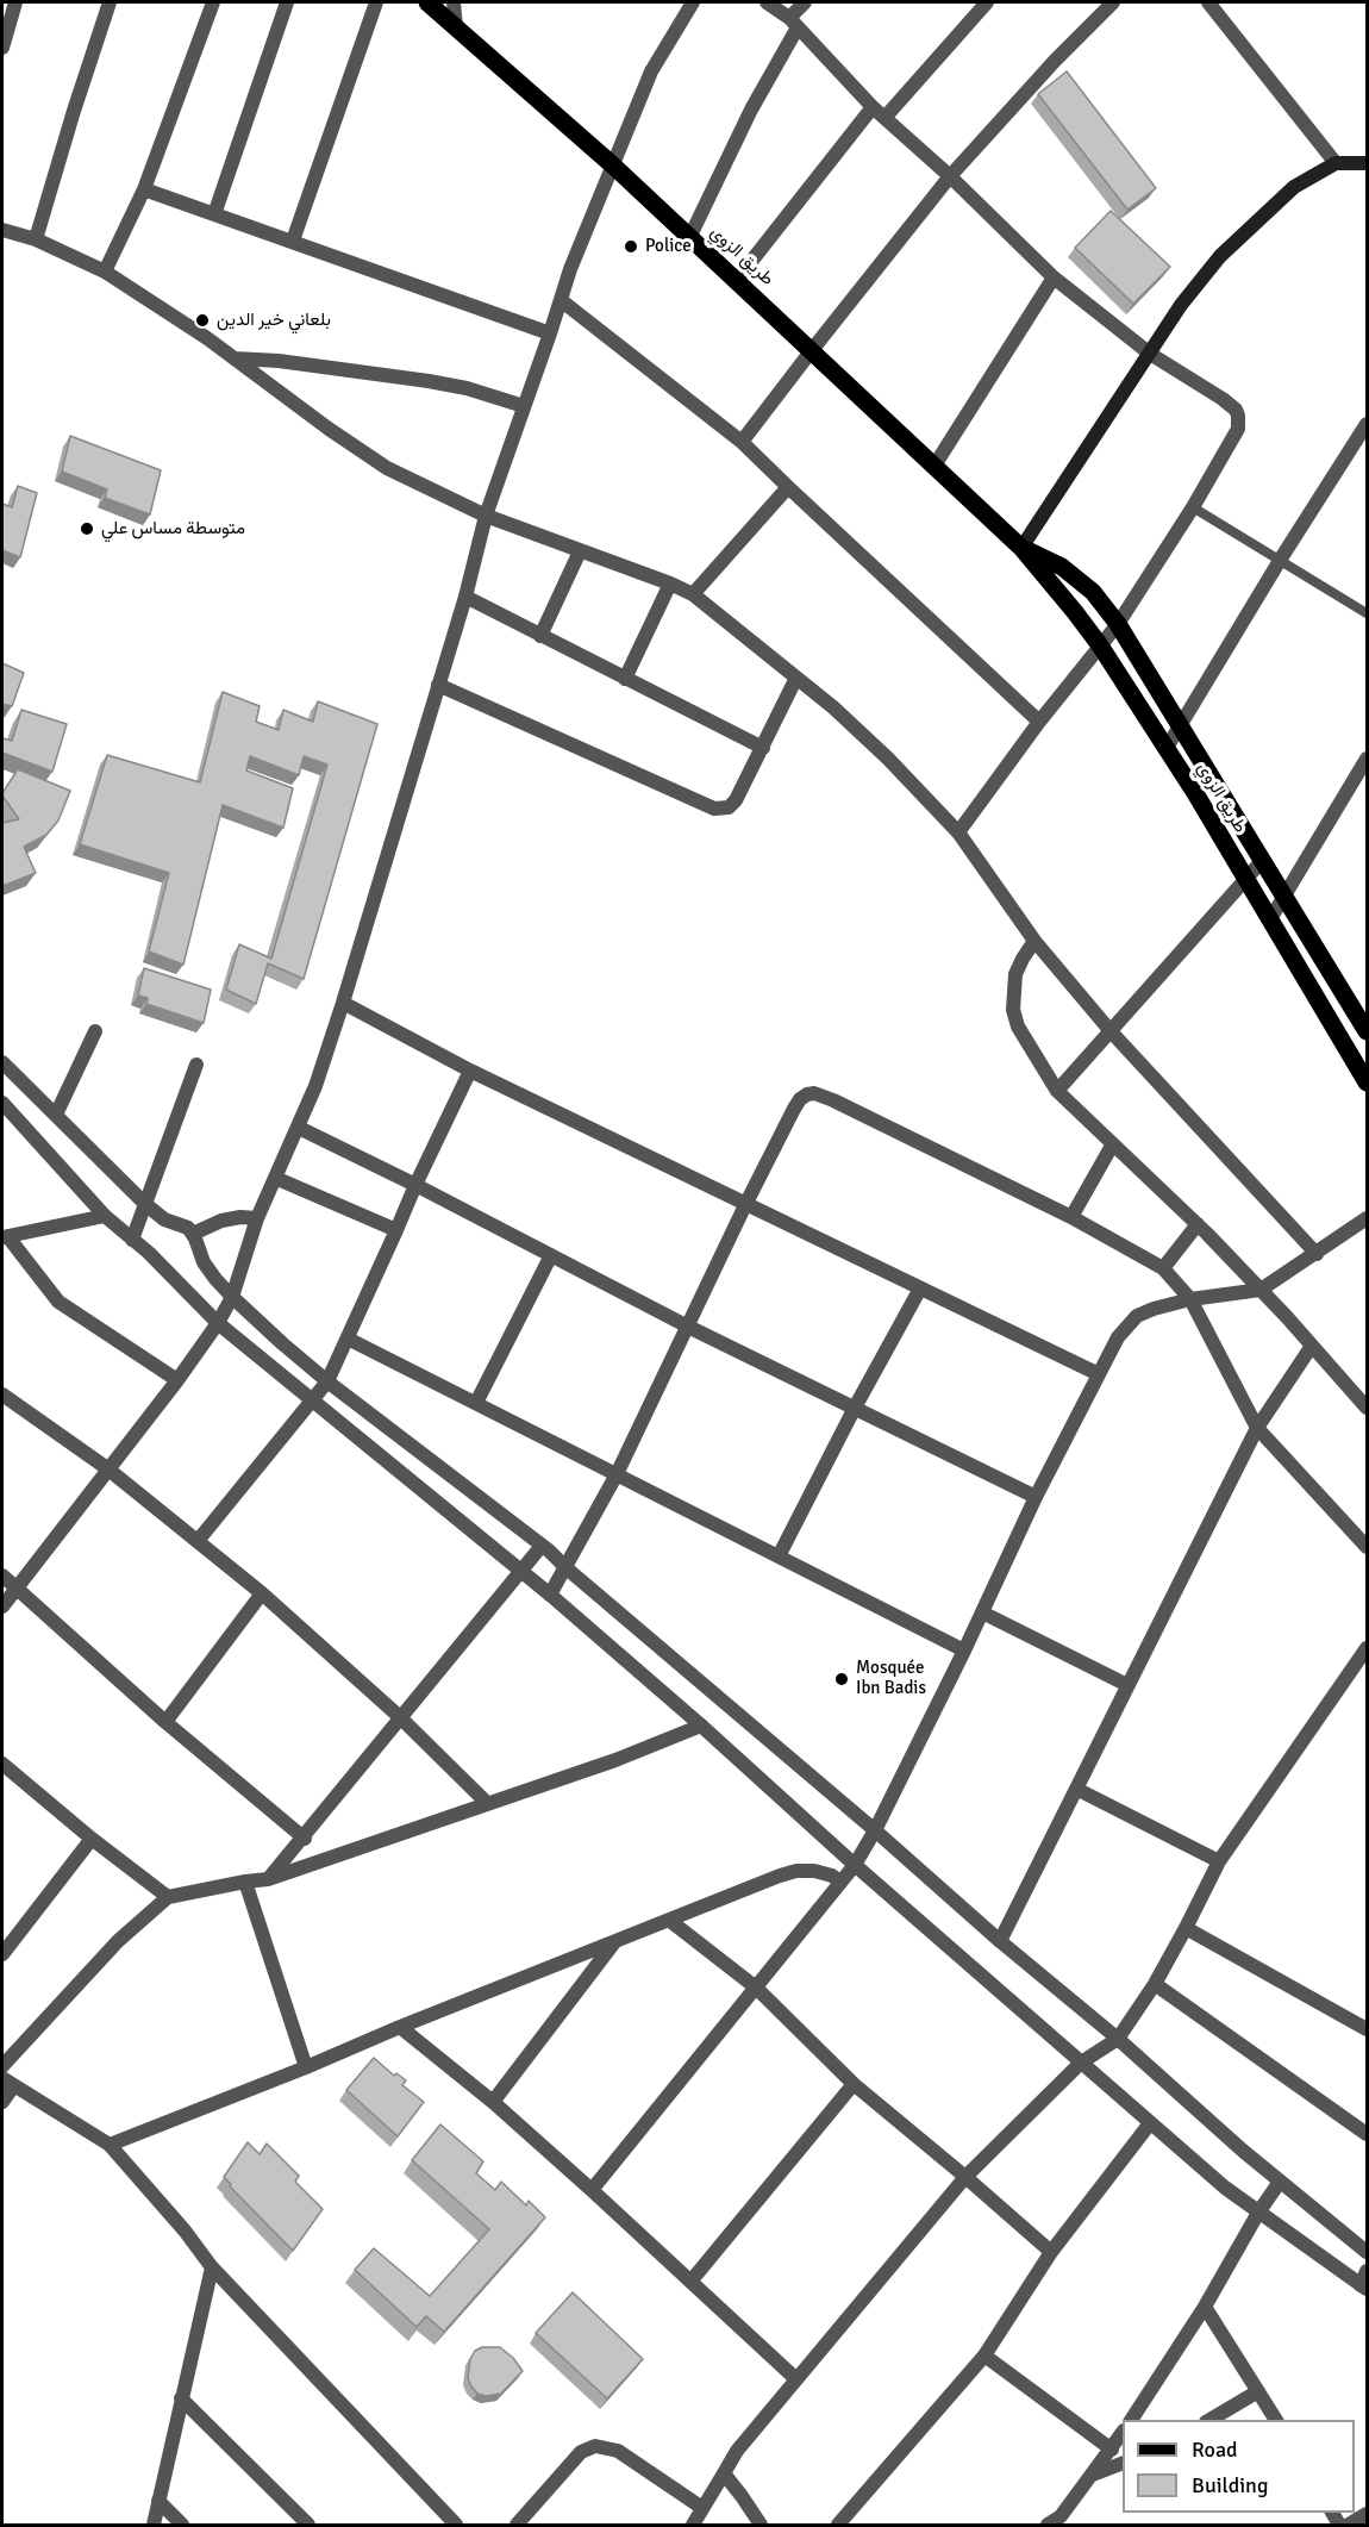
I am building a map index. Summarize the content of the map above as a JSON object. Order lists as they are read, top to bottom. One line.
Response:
{"streets":{"main road":["طريق الزوي"]},"places":["Police","بلعاني خير الدين","متوسطة مساس علي","Mosquée Ibn Badis"],"legend":["Road","Building"]}
